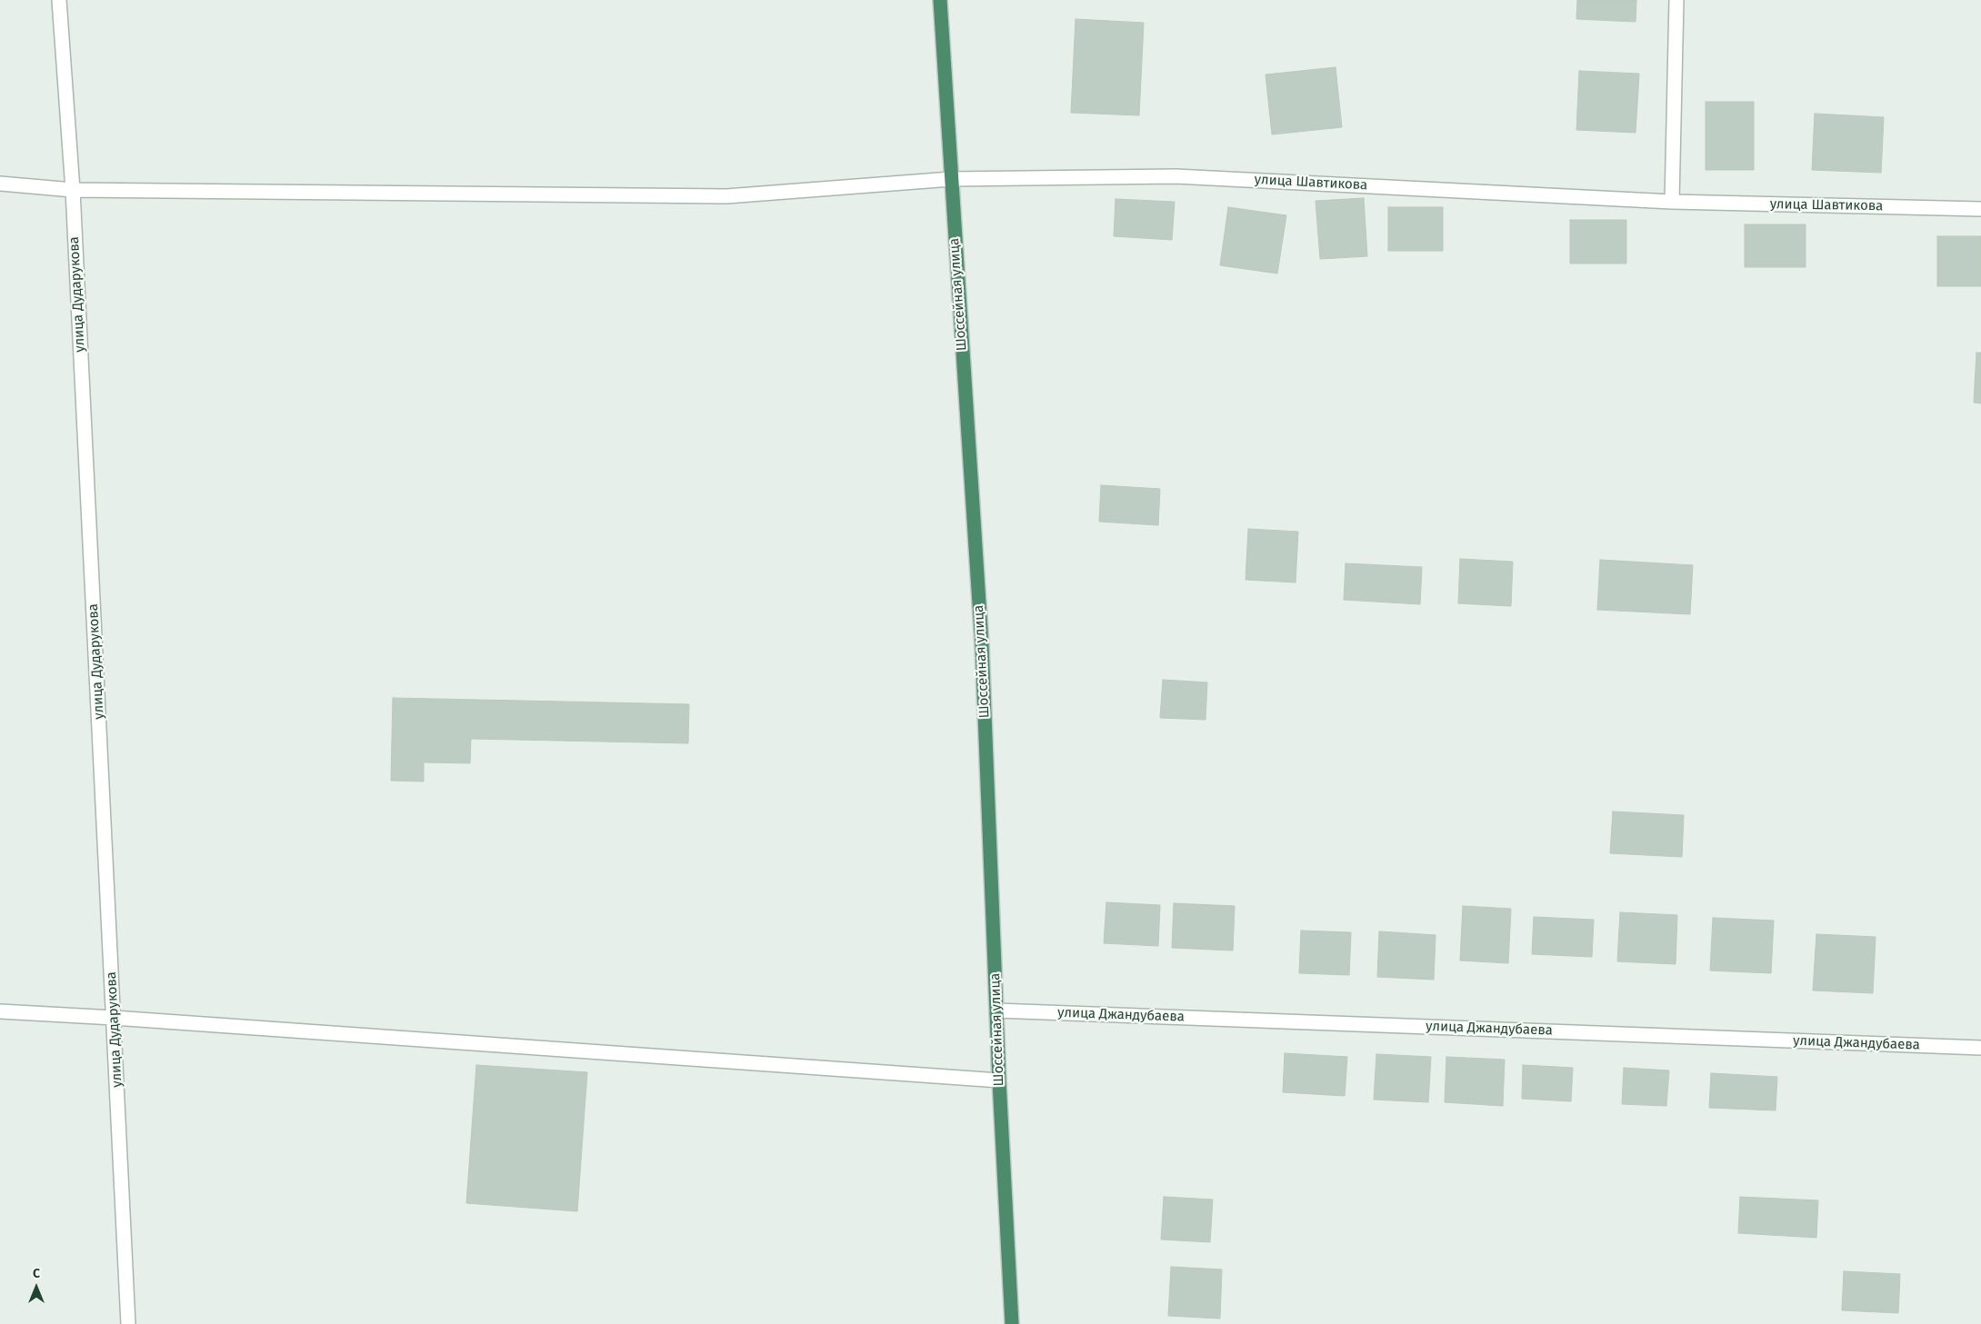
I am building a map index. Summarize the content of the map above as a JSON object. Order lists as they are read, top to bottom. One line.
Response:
{"streets":{"highway":["Шоссейная улица"],"street":["улица Шавтикова","улица Дударукова","улица Джандубаева"]},"crossings":[["улица Шавтикова","улица Дударукова"],["улица Шавтикова","Шоссейная улица"],["Шоссейная улица","улица Джандубаева"]],"north":"top"}
